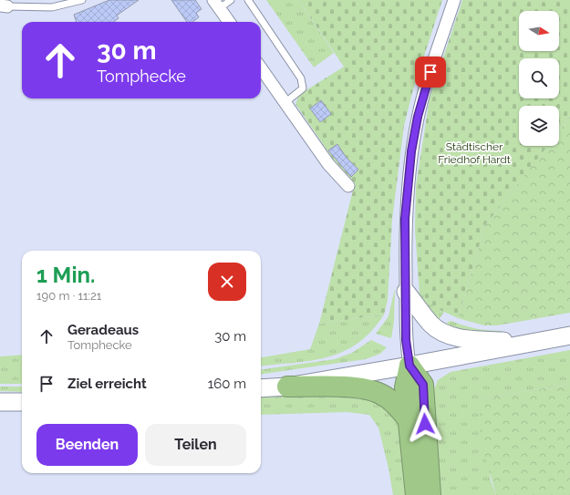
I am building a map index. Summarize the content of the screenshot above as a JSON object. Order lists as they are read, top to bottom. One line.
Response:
{"parks":["Städtischer Friedhof Hardt"],"north":"right","page":{"turn":["30 m","Tomphecke"],"heading":["1 Min.","190 m · 11:21"],"list":[{"name":"Geradeaus","note":"Tomphecke","value":"30 m"},{"name":"Ziel erreicht","value":"160 m"}],"buttons":["Beenden","Teilen"]}}
